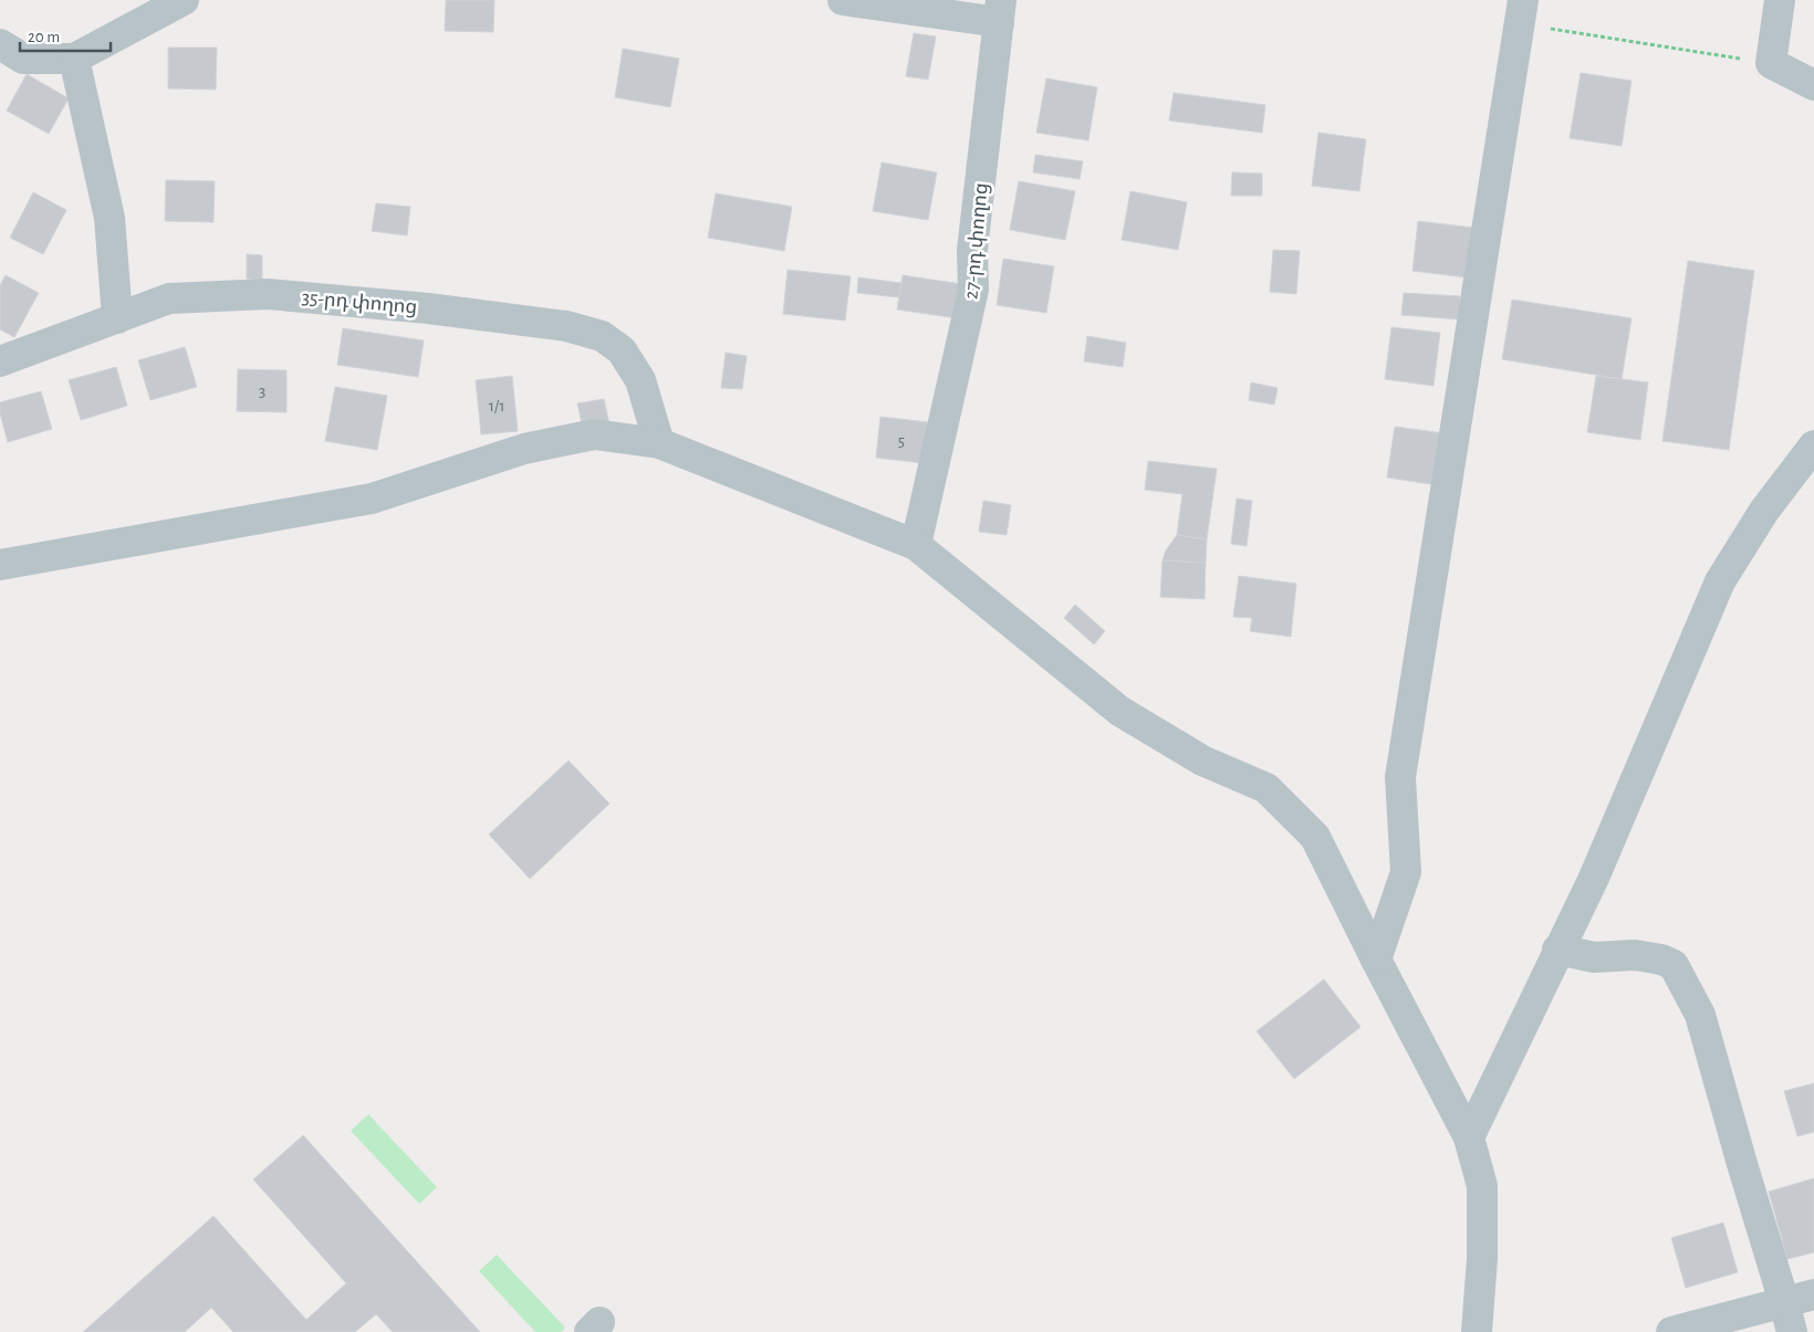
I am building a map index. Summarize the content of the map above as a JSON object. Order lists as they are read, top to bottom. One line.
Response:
{"streets":{"street":["27-րդ փողոց","35-րդ փողոց"]},"house_numbers":["3","1/1","5"],"scale_bar":"20 m"}
